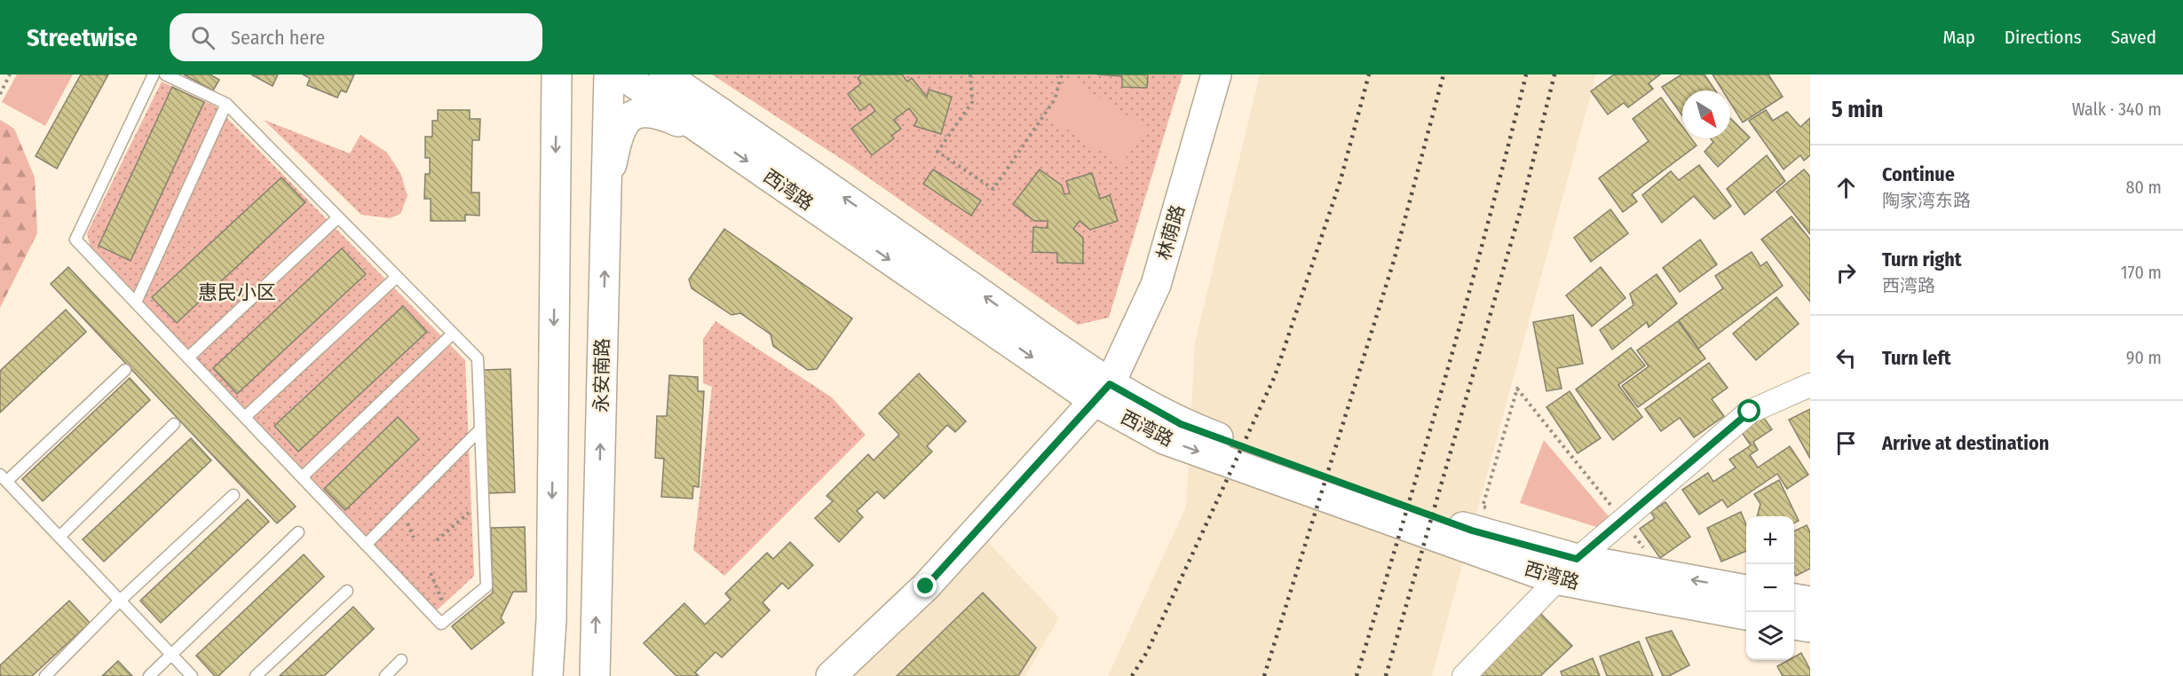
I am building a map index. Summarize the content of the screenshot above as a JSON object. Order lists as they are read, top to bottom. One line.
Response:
{"streets":{"main road":["西湾路","林荫路","永安南路"]},"crossings":[["西湾路","林荫路"]],"districts":["惠民小区"],"north":"bottom right","page":{"header":"Streetwise","search":"Search here","nav":["Map","Directions","Saved"],"heading":["5 min","Walk · 340 m"],"list":[["Continue","陶家湾东路","80 m"],["Turn right","西湾路","170 m"],["Turn left","90 m"],"Arrive at destination"],"map_buttons":["+","−"]}}
